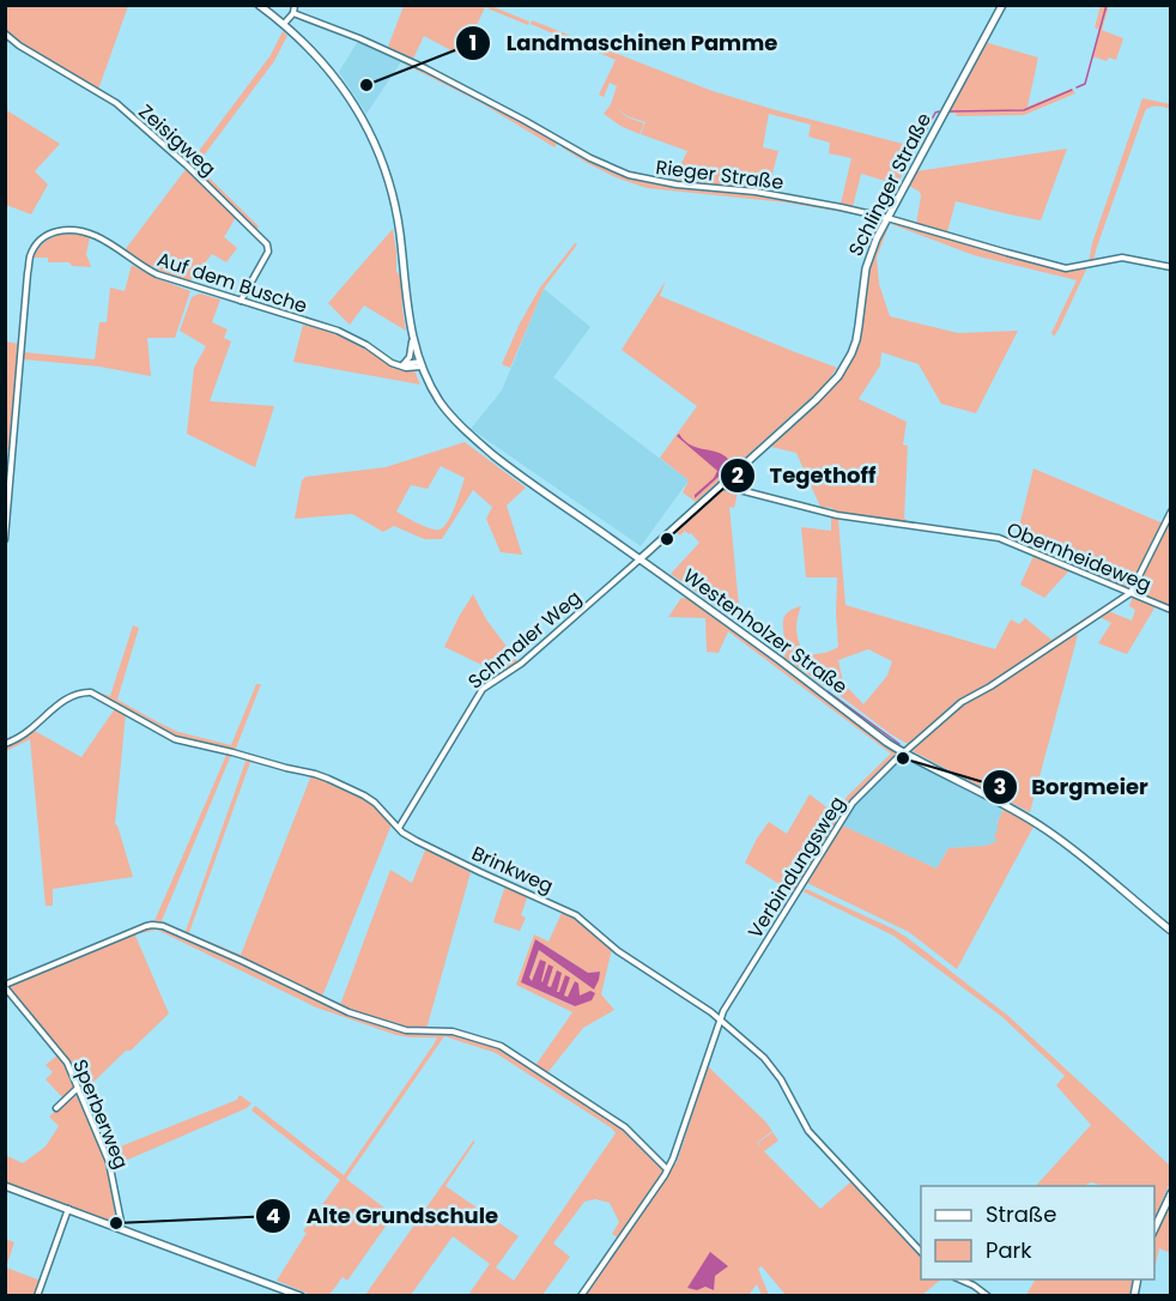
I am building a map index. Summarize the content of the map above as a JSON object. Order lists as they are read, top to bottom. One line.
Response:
{"streets":{"main road":["Schlinger Straße","Westenholzer Straße"],"street":["Zeisigweg","Rieger Straße","Auf dem Busche","Obernheideweg","Schmaler Weg","Verbindungsweg","Brinkweg","Sperberweg"]},"crossings":[["Zeisigweg","Auf dem Busche"],["Rieger Straße","Schlinger Straße"],["Schlinger Straße","Obernheideweg"],["Schlinger Straße","Westenholzer Straße"],["Schlinger Straße","Schmaler Weg"],["Obernheideweg","Verbindungsweg"],["Westenholzer Straße","Schmaler Weg"],["Westenholzer Straße","Verbindungsweg"],["Schmaler Weg","Brinkweg"],["Verbindungsweg","Brinkweg"]],"places":["Landmaschinen Pamme","Tegethoff","Borgmeier","Alte Grundschule"],"legend":["Straße","Park"]}
